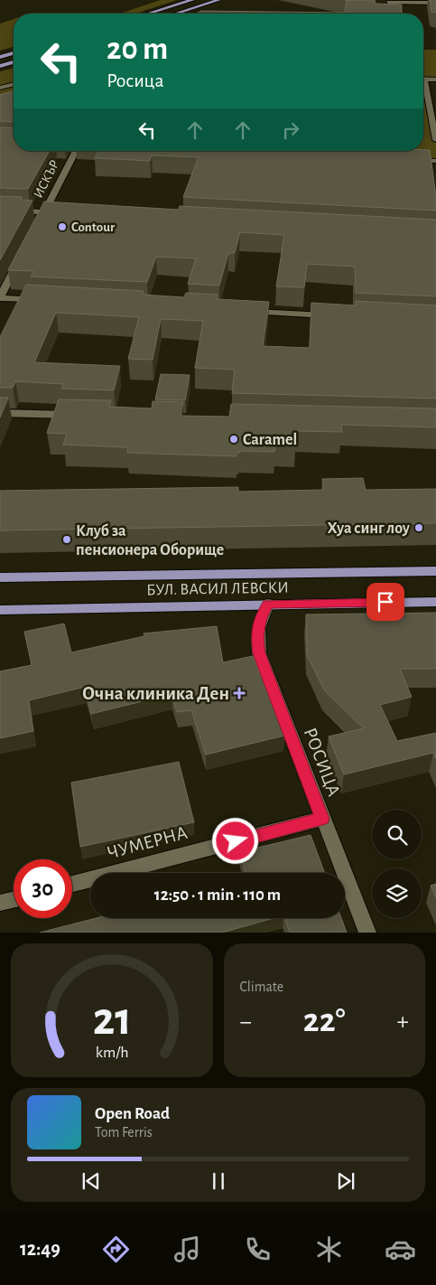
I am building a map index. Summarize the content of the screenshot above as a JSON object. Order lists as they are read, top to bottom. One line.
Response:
{"streets":{"main road":["БУЛ. ВАСИЛ ЛЕВСКИ"],"street":["ИСКЪР","РОСИЦА","ЧУМЕРНА"]},"crossings":[["БУЛ. ВАСИЛ ЛЕВСКИ","РОСИЦА"],["РОСИЦА","ЧУМЕРНА"]],"places":{"other":["Contour","Caramel","Хуа синг лоу","Клуб за пенсионера Оборище"],"health":["Очна клиника Ден"]},"page":{"turn":["20 m","Росица"],"limit":"30","trip":"12:50 · 1 min · 110 m","tile":"Climate","heat":["−","22°","+"],"song":["Open Road","Tom Ferris"],"tabs":"12:49","gauge":["21","km/h"]}}
